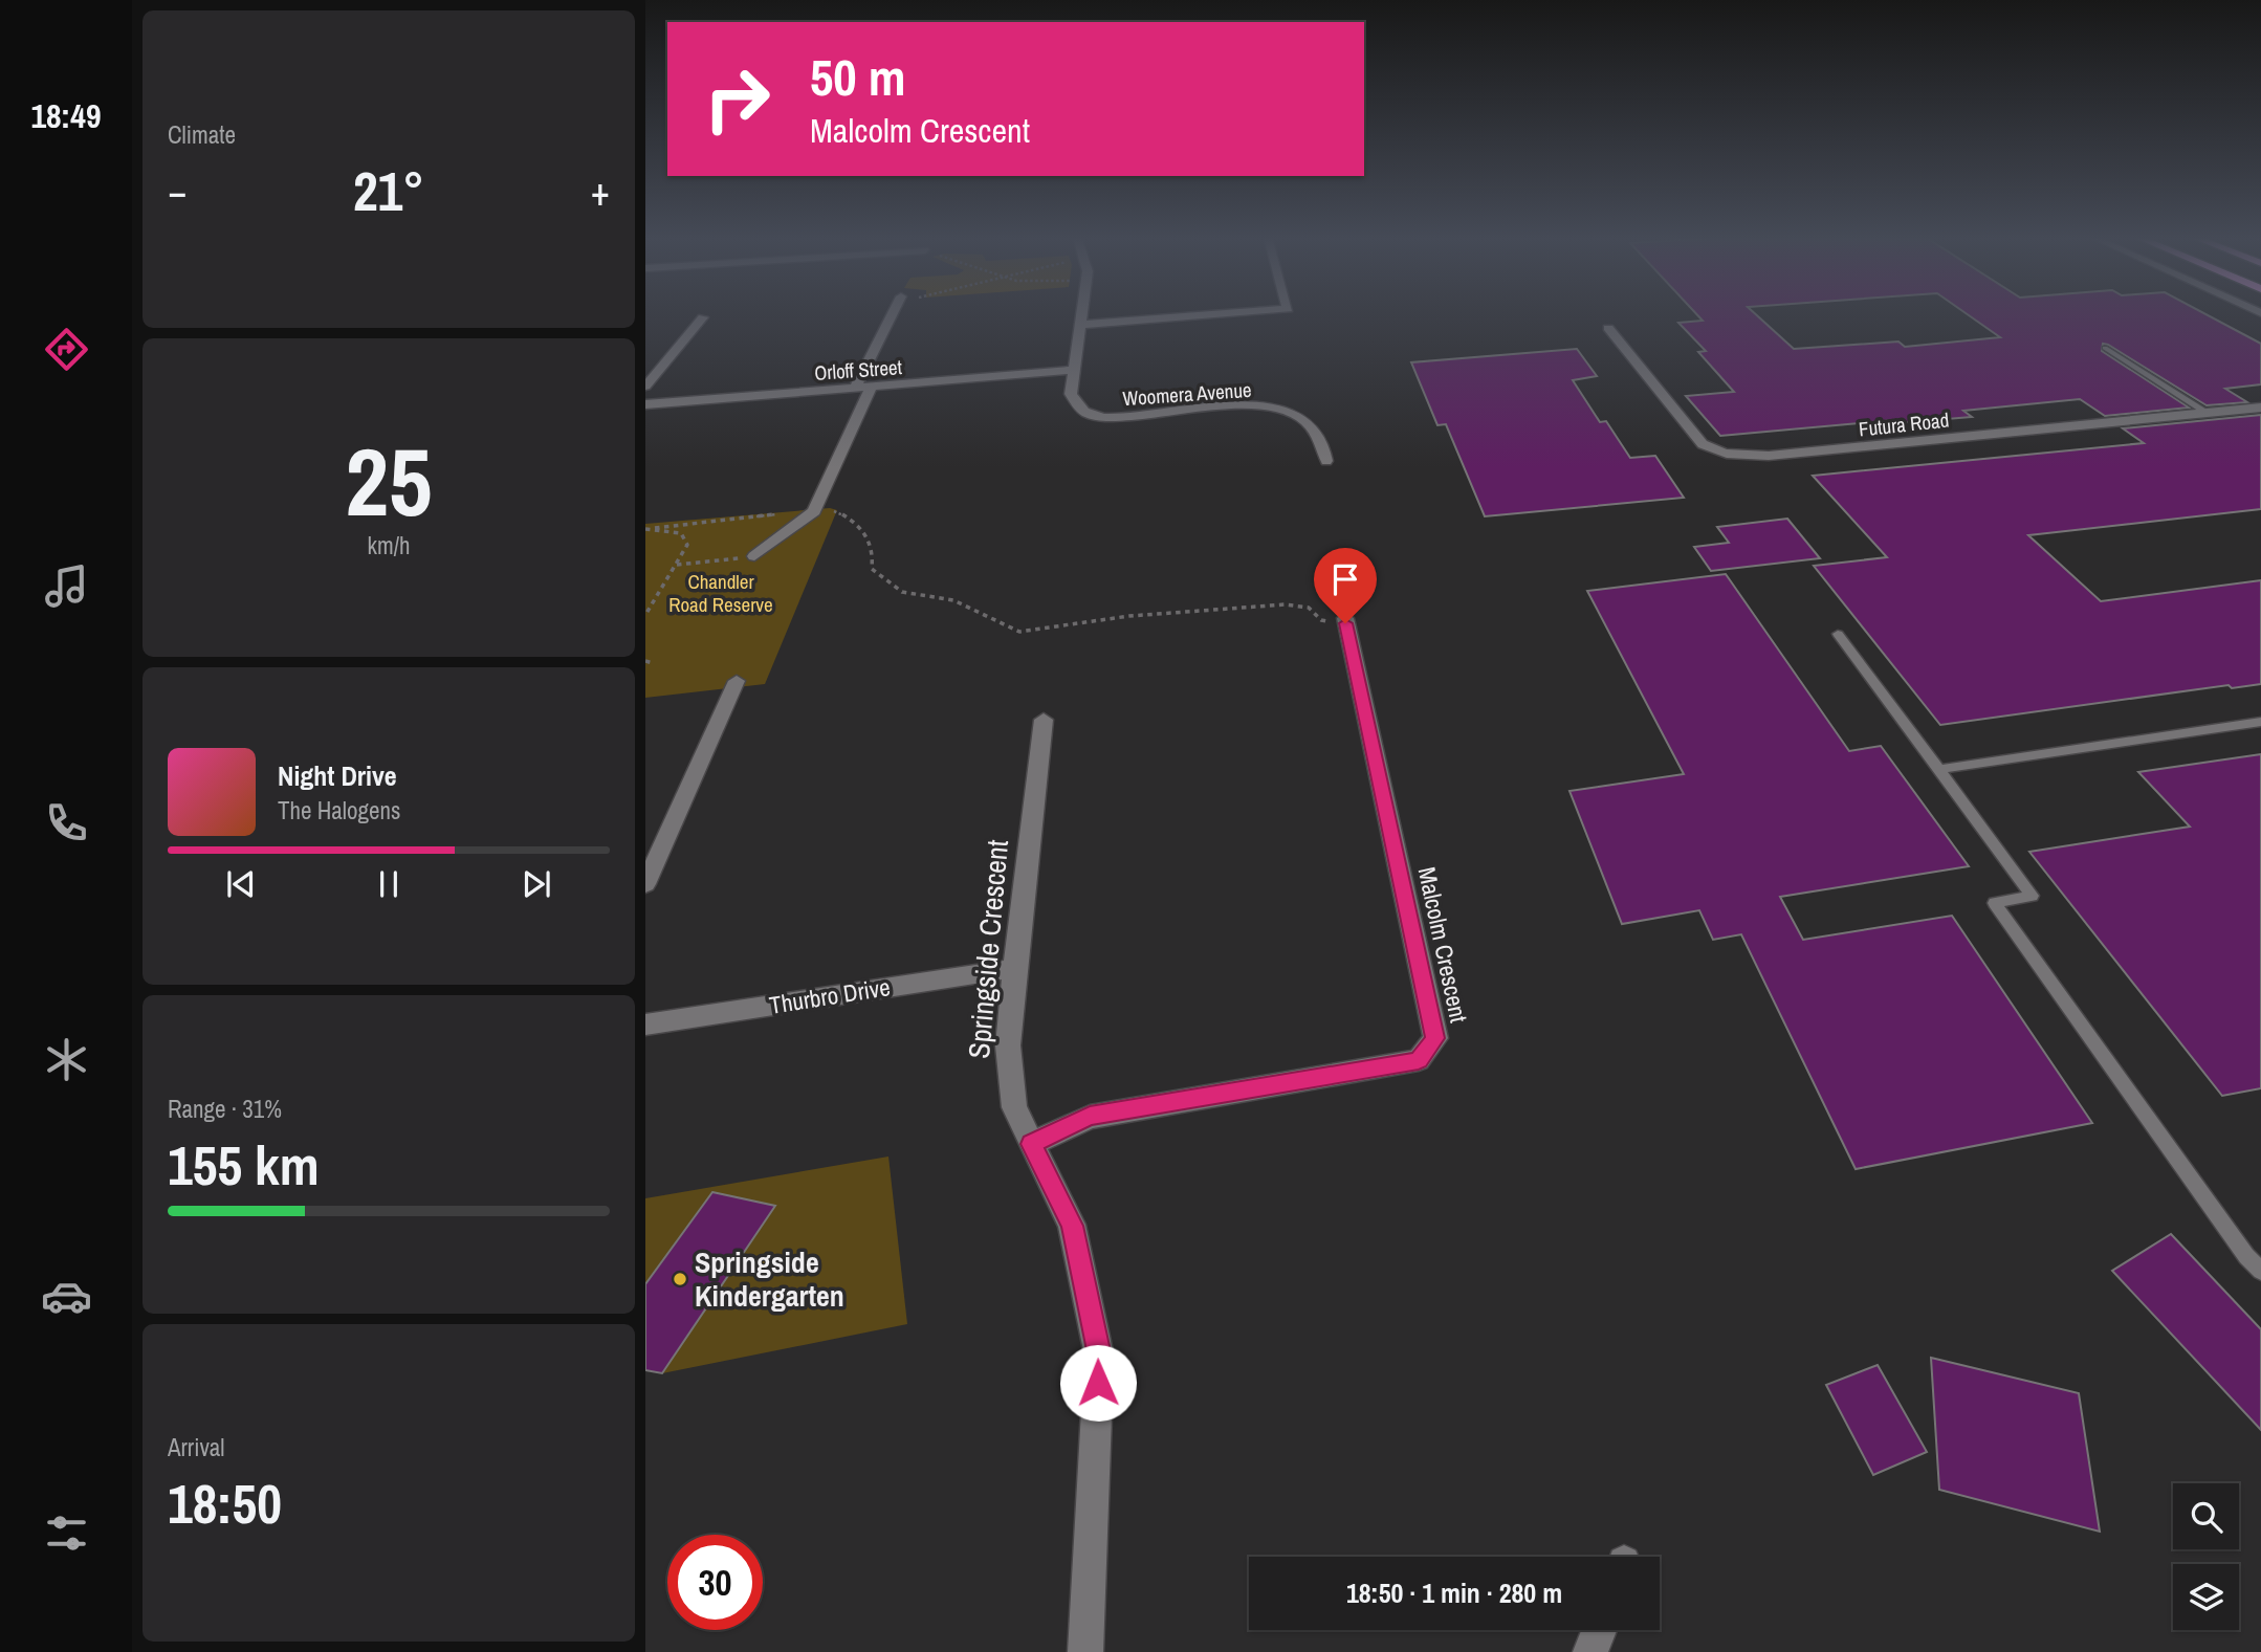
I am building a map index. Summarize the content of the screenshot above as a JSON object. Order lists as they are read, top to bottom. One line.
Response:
{"streets":{"street":["Orloff Street","Woomera Avenue","Futura Road","Malcolm Crescent","Springside Crescent","Thurbro Drive"]},"crossings":[["Orloff Street","Woomera Avenue"],["Malcolm Crescent","Springside Crescent"],["Springside Crescent","Thurbro Drive"]],"parks":["Chandler Road Reserve"],"places":["Springside Kindergarten"],"page":{"tabs":"18:49","tile":["Climate",["25","km/h"],["Range · 31%","155 km"],["Arrival","18:50"]],"turn":["50 m","Malcolm Crescent"],"heat":["−","21°","+"],"song":["Night Drive","The Halogens"],"limit":"30","trip":"18:50 · 1 min · 280 m"}}
